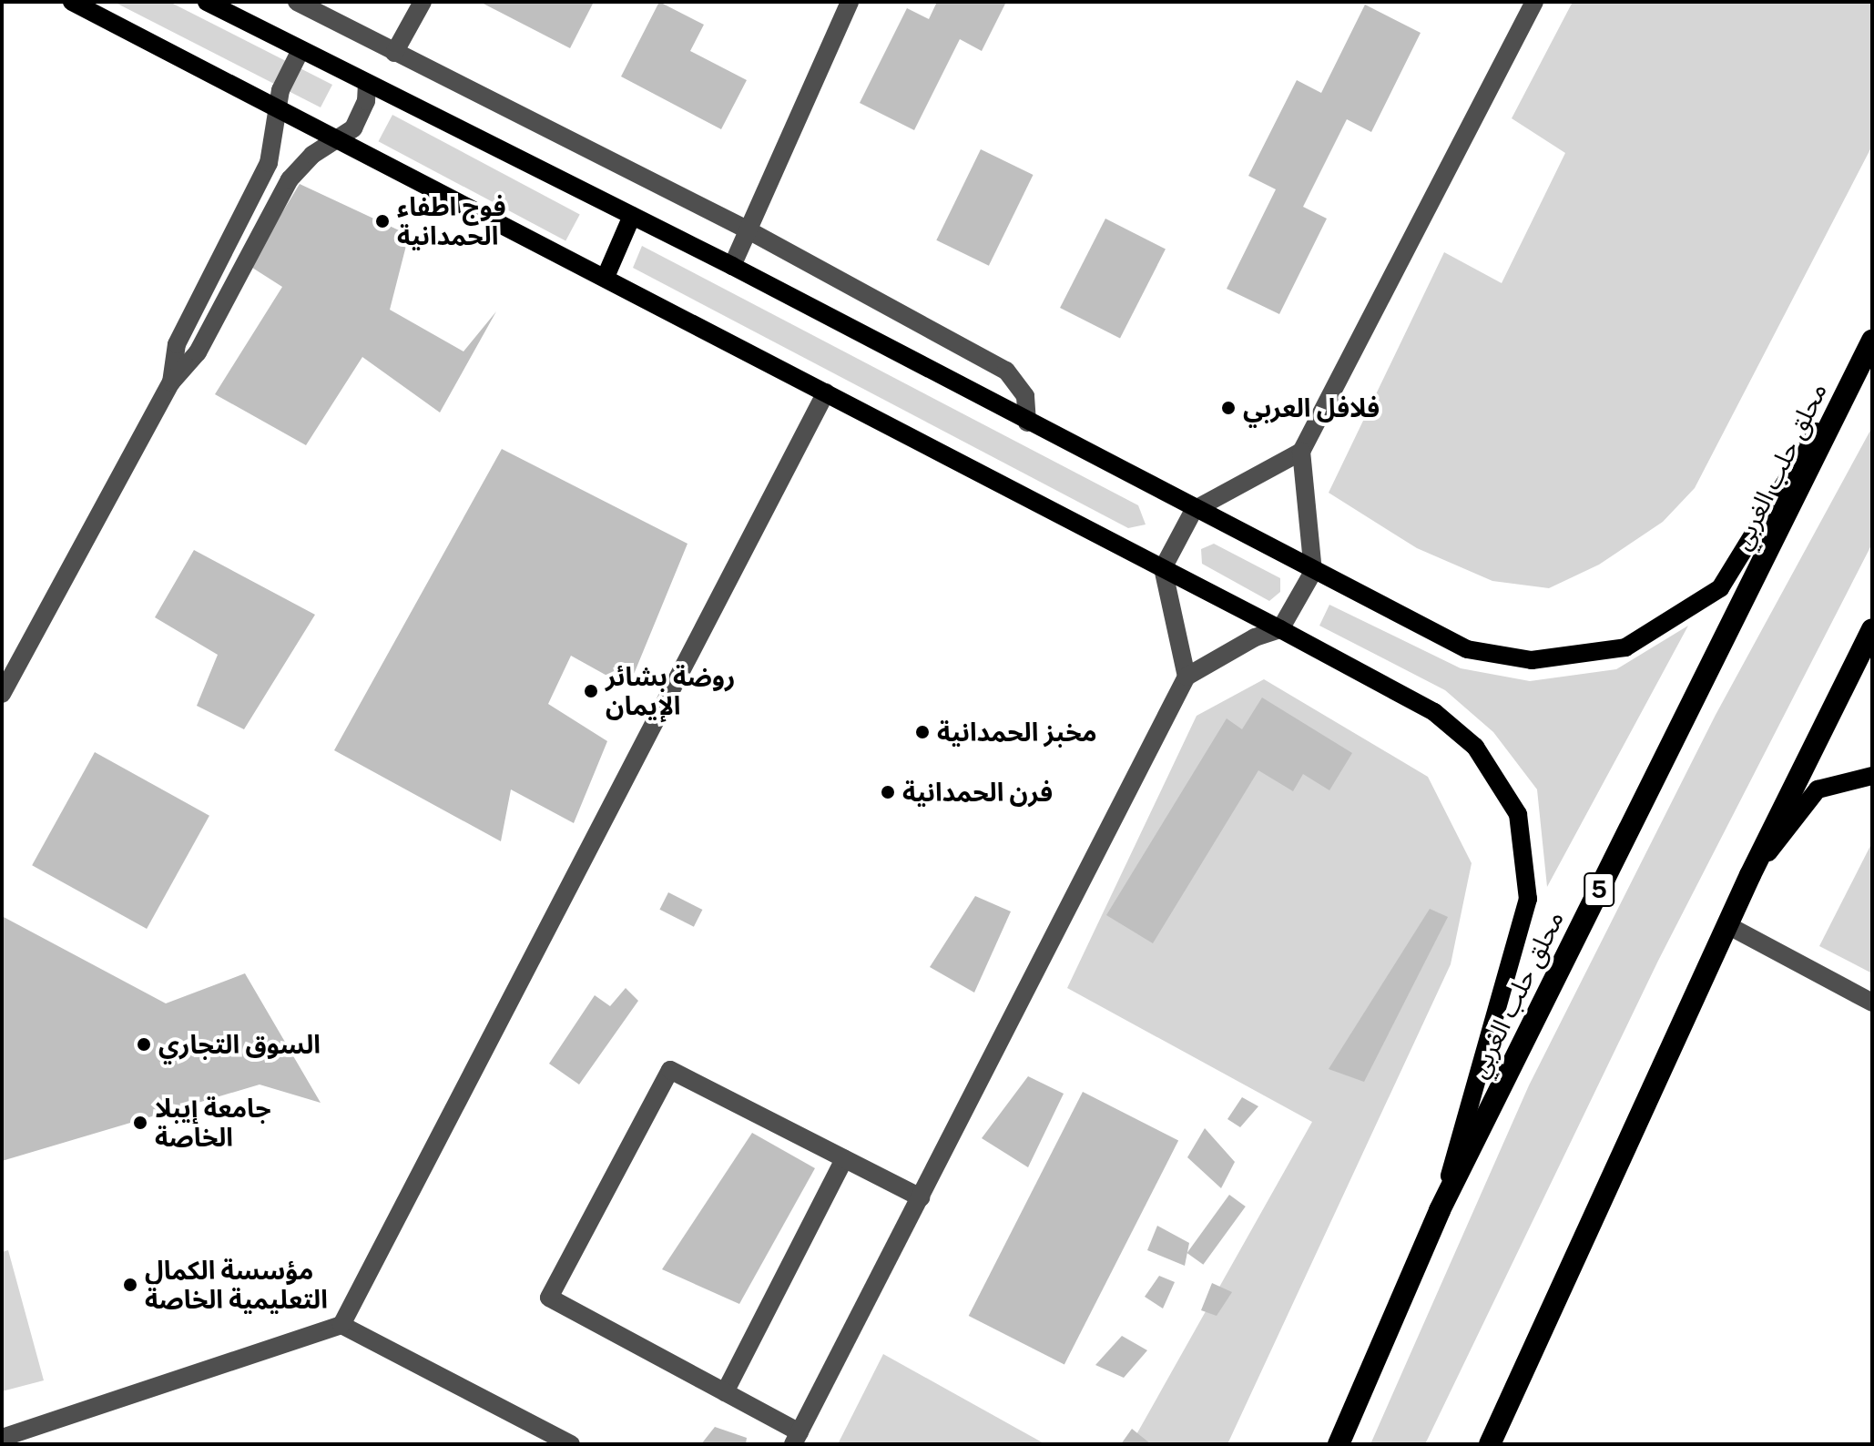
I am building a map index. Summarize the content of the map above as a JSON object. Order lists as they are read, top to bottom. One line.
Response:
{"streets":{"highway":["محلق حلب الغربي","5"]},"places":["فوج اطفاء الحمدانية","فلافل العربي","روضة بشائر الإيمان","مخبز الحمدانية","فرن الحمدانية","السوق التجاري","جامعة إيبلا الخاصة","مؤسسة الكمال التعليمية الخاصة"]}
